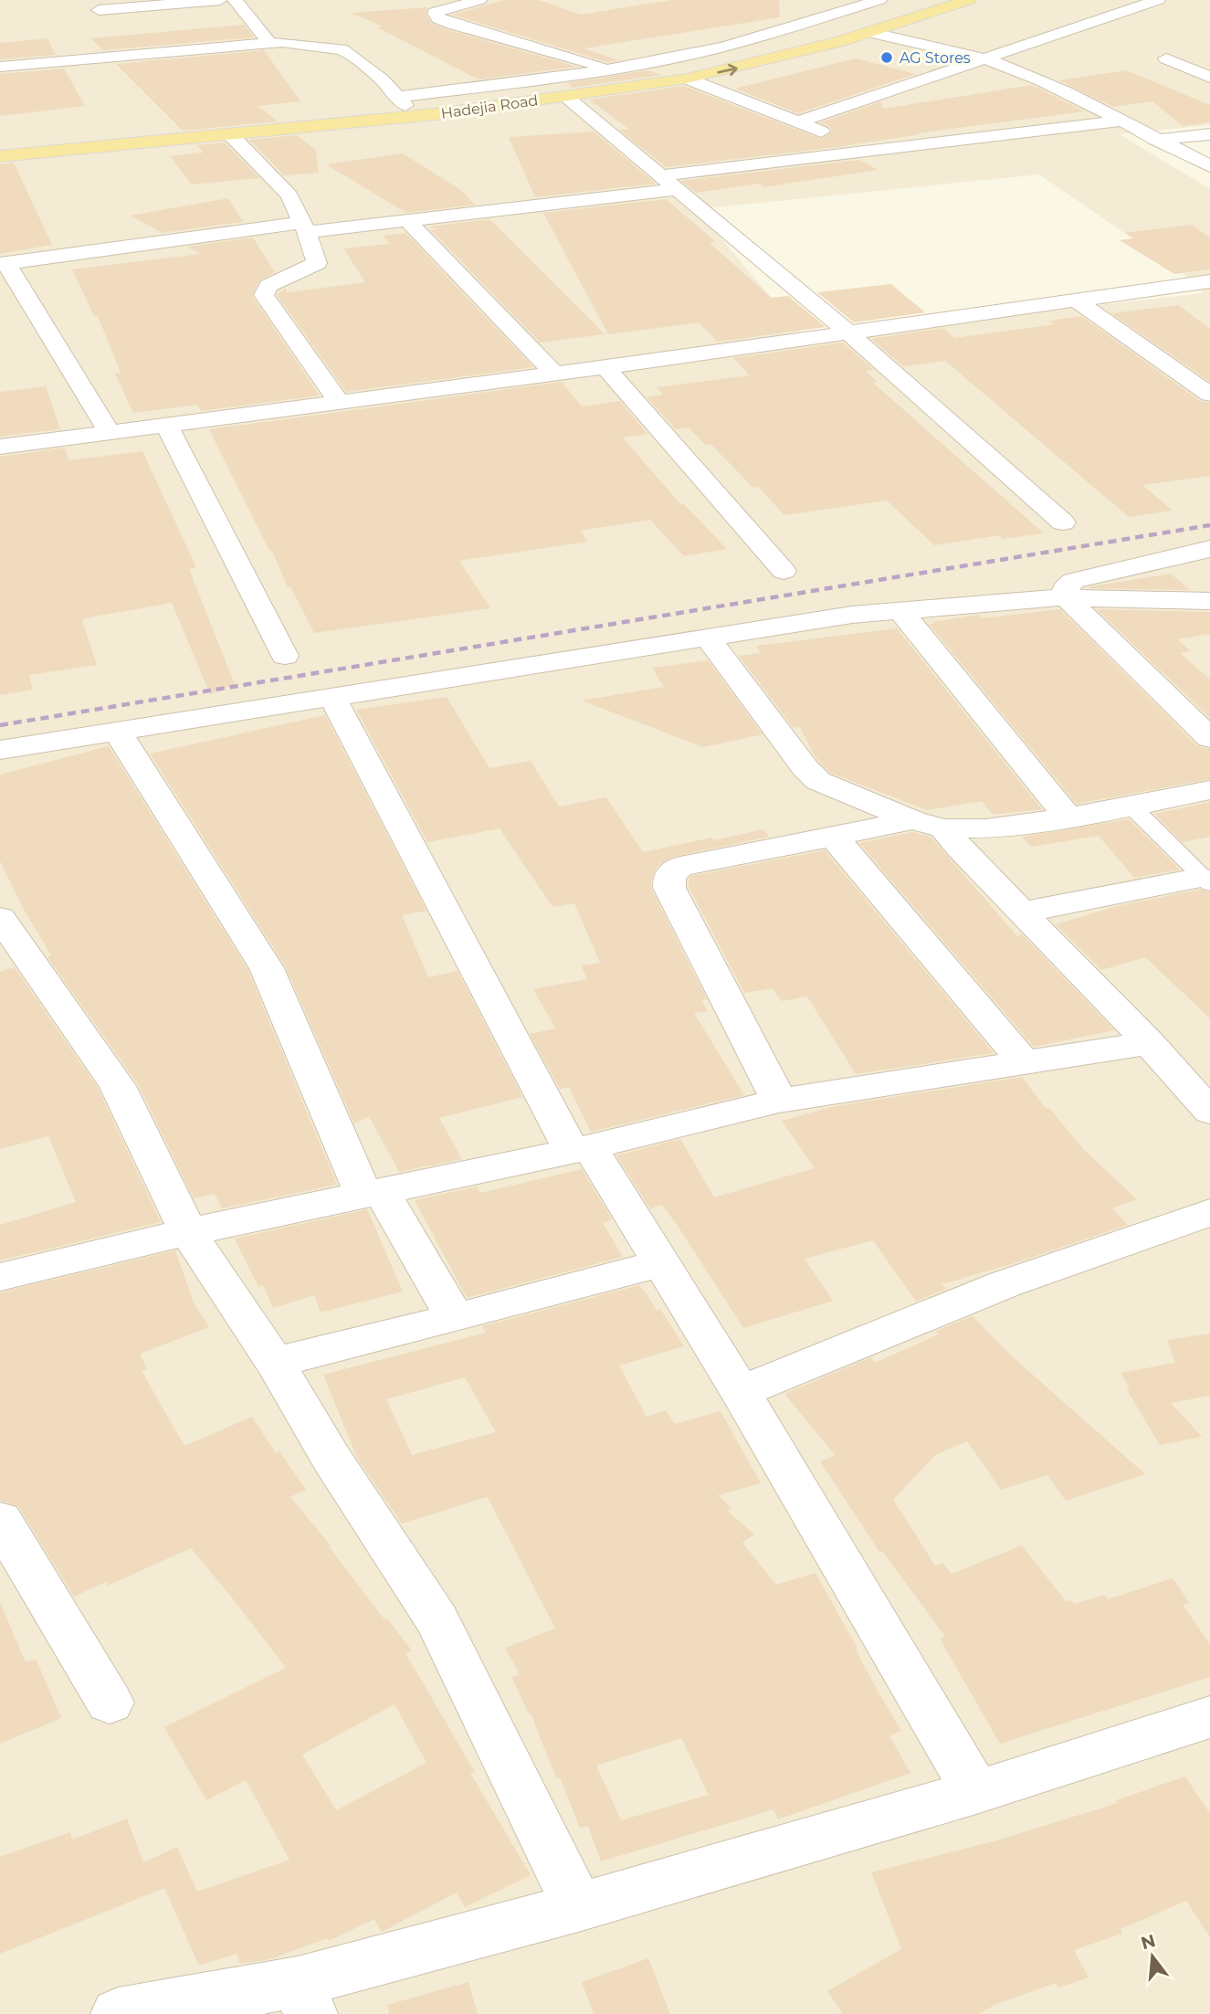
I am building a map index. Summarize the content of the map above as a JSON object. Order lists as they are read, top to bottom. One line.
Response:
{"streets":{"main road":["Hadejia Road"]},"places":["AG Stores"],"north":"top"}
